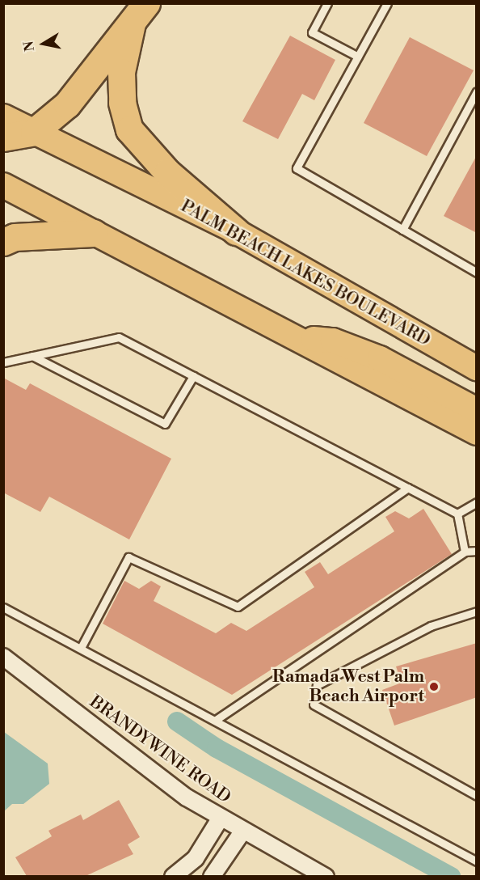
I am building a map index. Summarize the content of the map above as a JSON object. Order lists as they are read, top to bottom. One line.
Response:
{"streets":{"main road":["PALM BEACH LAKES BOULEVARD"],"street":["BRANDYWINE ROAD"]},"places":["Ramada West Palm Beach Airport"],"north":"left"}
